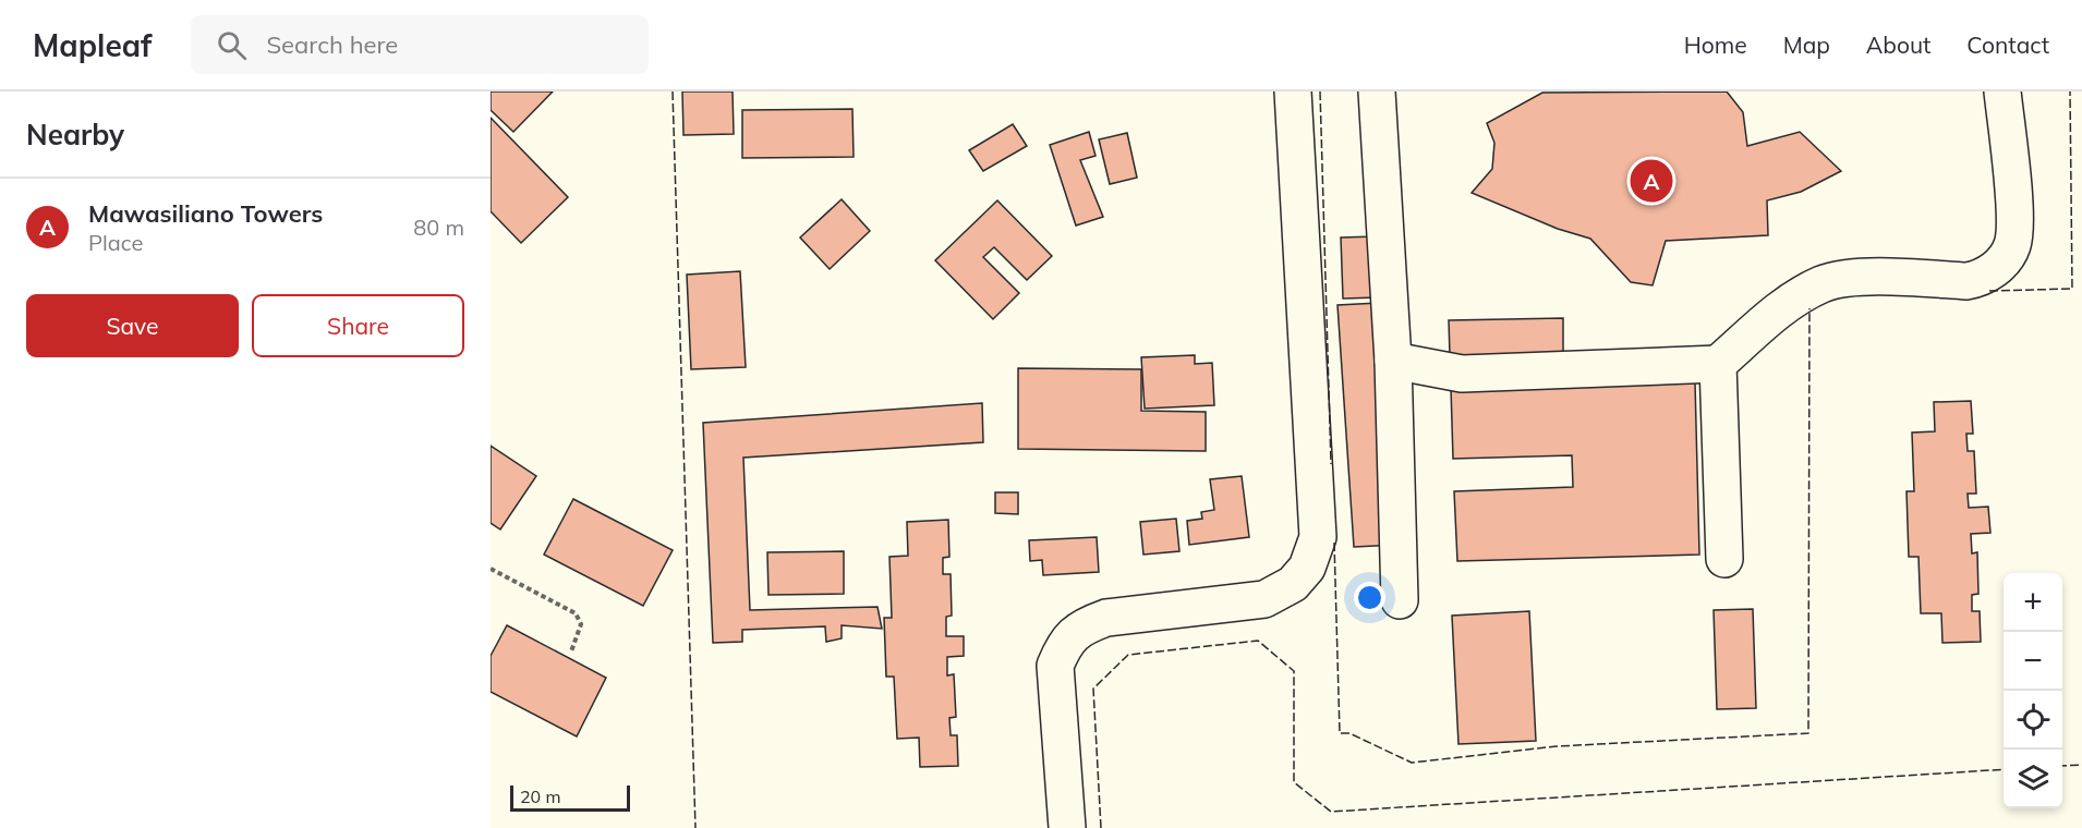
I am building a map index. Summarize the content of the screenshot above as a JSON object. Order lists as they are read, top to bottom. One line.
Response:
{"scale_bar":"20 m","page":{"header":"Mapleaf","search":"Search here","nav":["Home","Map","About","Contact"],"heading":"Nearby","pins":"A","list":[{"mark":"A","name":"Mawasiliano Towers","note":"Place","value":"80 m"}],"buttons":["Save","Share"],"map_buttons":["+","−"],"scale":"20 m"}}
